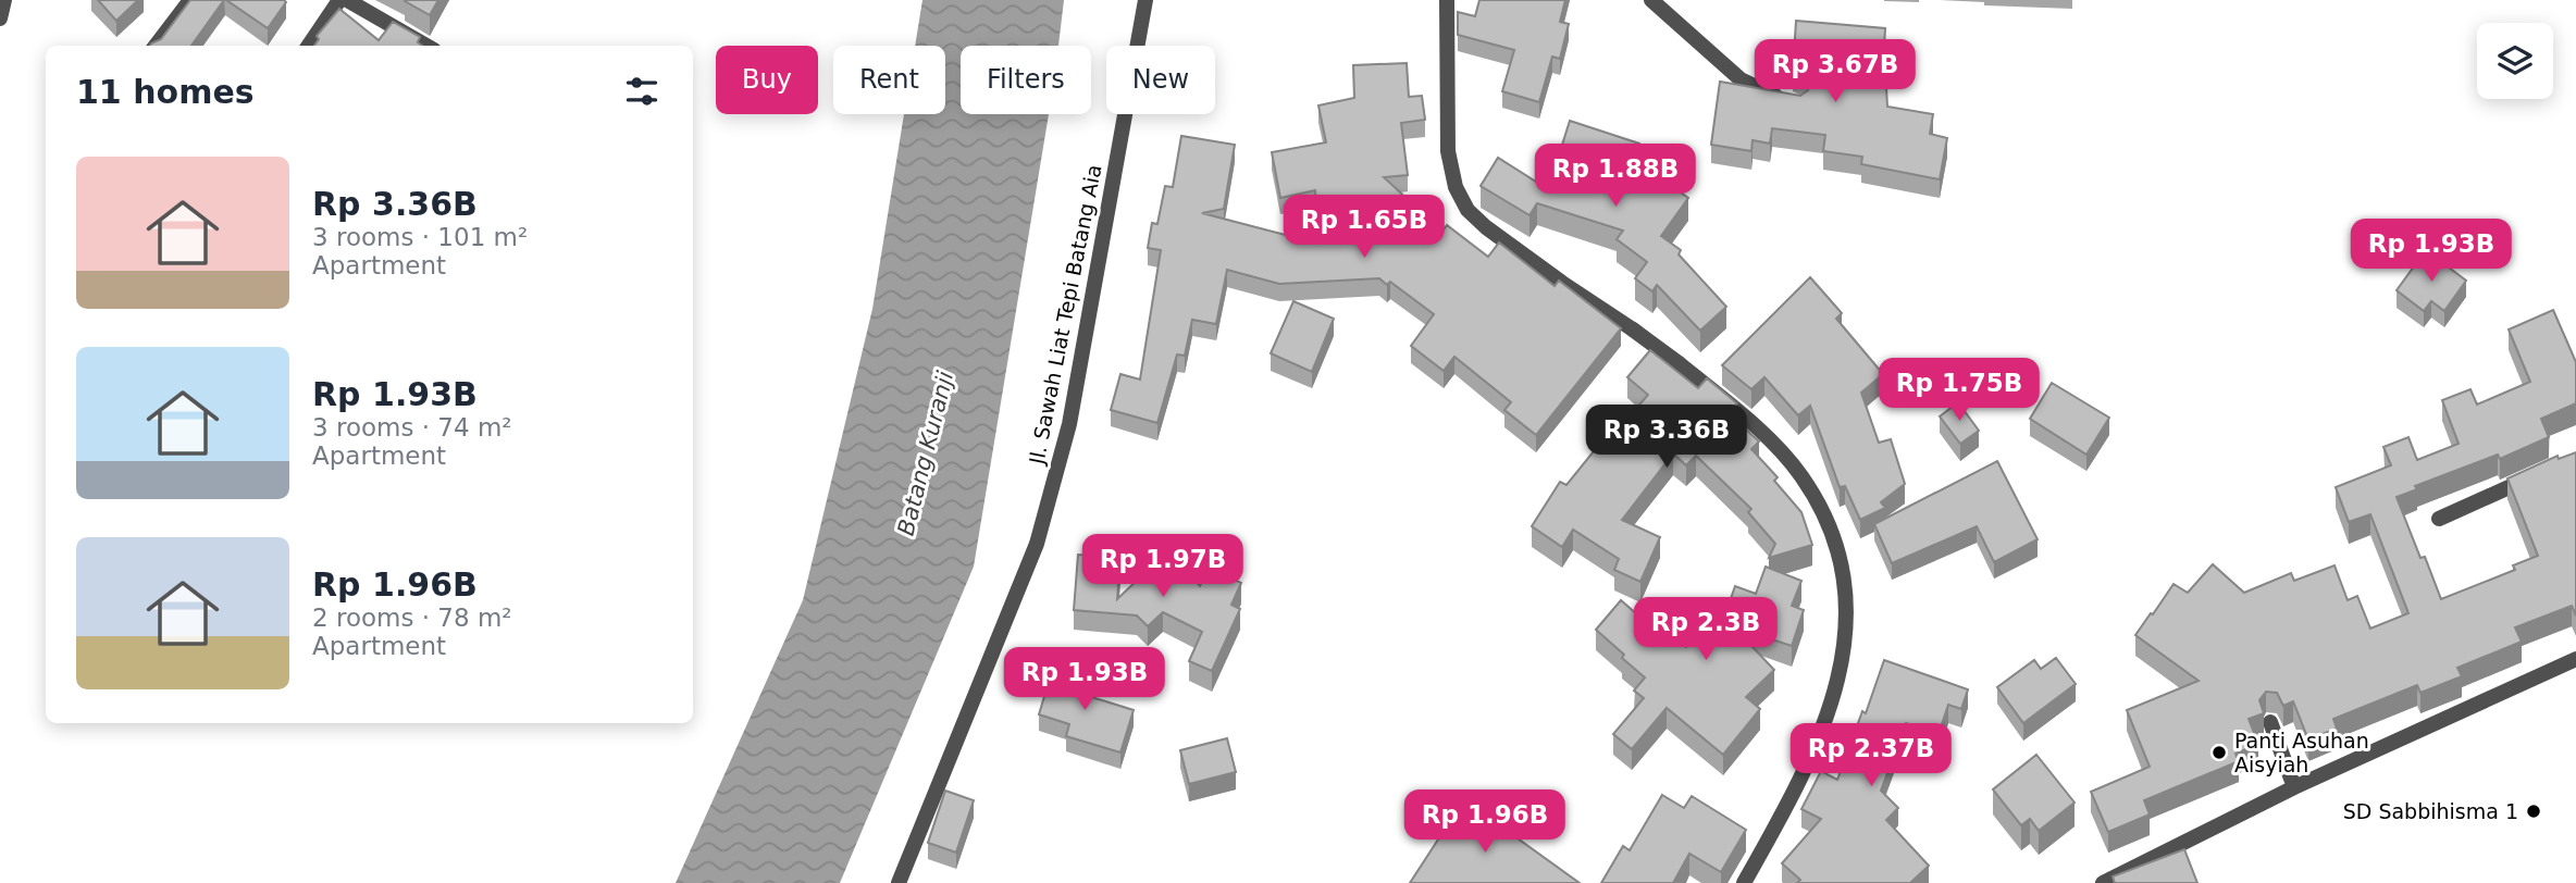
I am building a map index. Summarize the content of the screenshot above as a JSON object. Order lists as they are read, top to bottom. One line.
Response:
{"streets":{"street":["Jl. Sawah Liat Tepi Batang Aia"]},"water":["Batang Kuranji"],"places":["Panti Asuhan Aisyiah","SD Sabbihisma 1"],"page":{"price":["Rp 3.67B","Rp 1.88B","Rp 1.65B","Rp 1.93B","Rp 1.75B","Rp 3.36B","Rp 1.97B","Rp 2.3B","Rp 1.93B","Rp 2.37B","Rp 1.96B"],"chip":["Buy","Rent","Filters","New"],"heading":"11 homes","list":[{"name":"Rp 3.36B","note":"3 rooms · 101 m² · Apartment"},{"name":"Rp 1.93B","note":"3 rooms · 74 m² · Apartment"},{"name":"Rp 1.96B","note":"2 rooms · 78 m² · Apartment"}]}}
